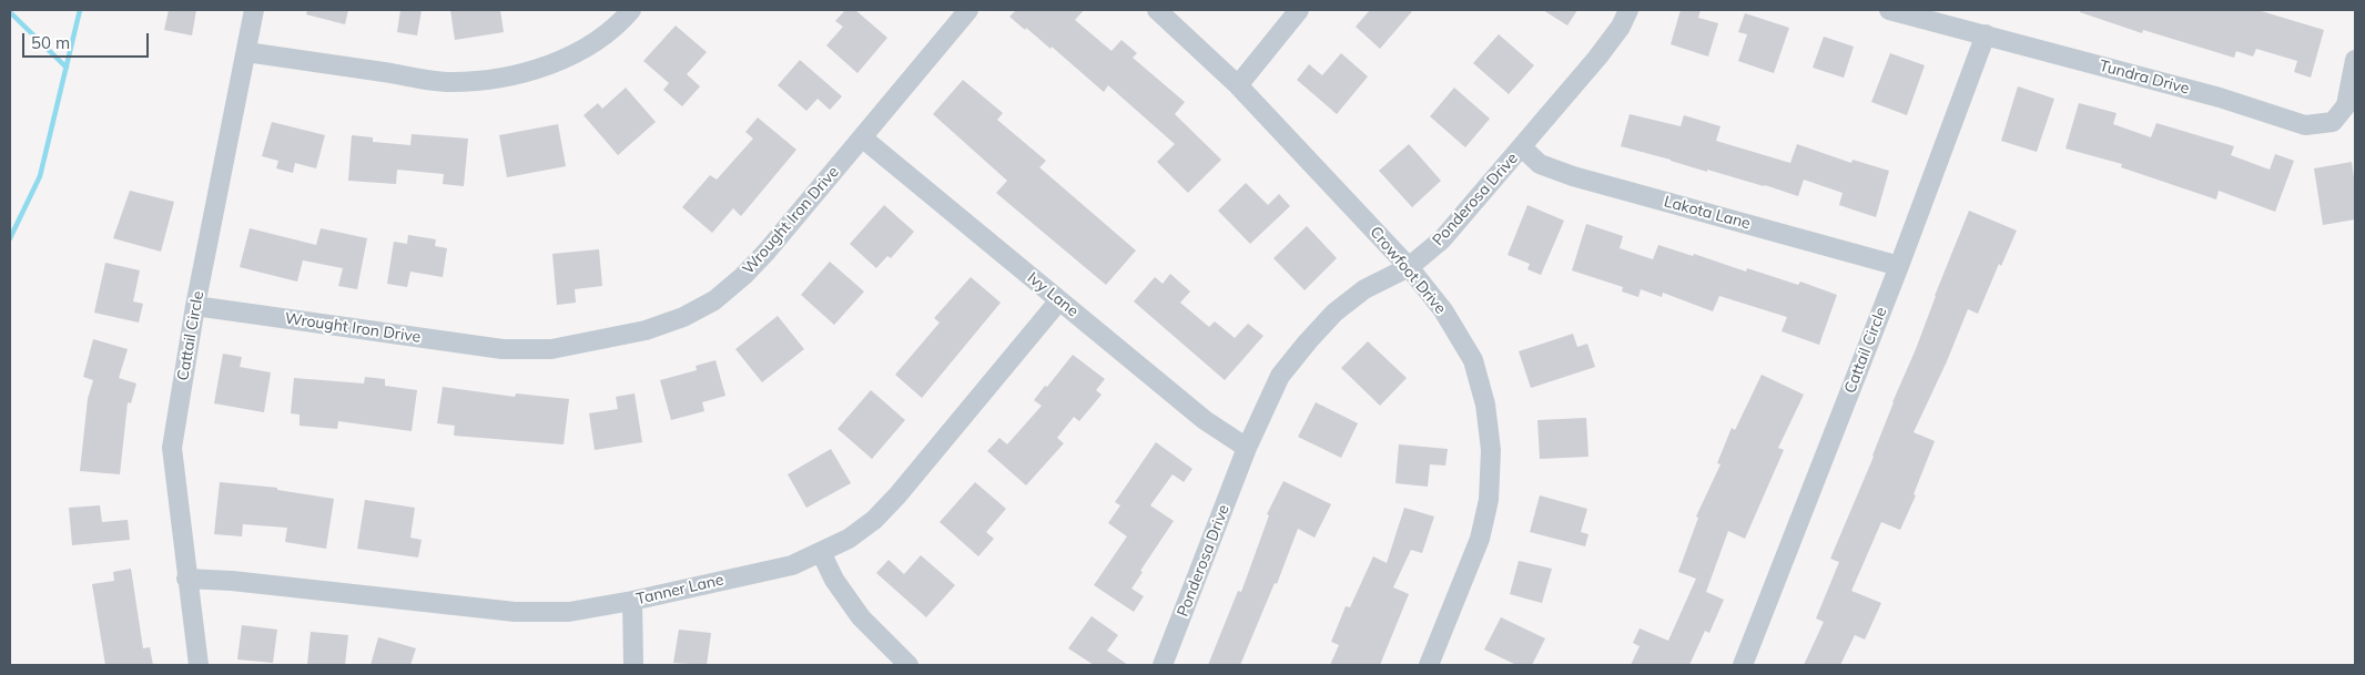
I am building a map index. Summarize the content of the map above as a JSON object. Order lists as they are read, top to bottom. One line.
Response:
{"streets":{"street":["Tundra Drive","Ponderosa Drive","Lakota Lane","Wrought Iron Drive","Crowfoot Drive","Ivy Lane","Cattail Circle","Tanner Lane"]},"crossings":[["Tundra Drive","Cattail Circle"],["Ponderosa Drive","Lakota Lane"],["Ponderosa Drive","Crowfoot Drive"],["Ponderosa Drive","Ivy Lane"],["Lakota Lane","Cattail Circle"],["Wrought Iron Drive","Ivy Lane"],["Wrought Iron Drive","Cattail Circle"],["Ivy Lane","Tanner Lane"],["Cattail Circle","Tanner Lane"]],"scale_bar":"50 m"}
